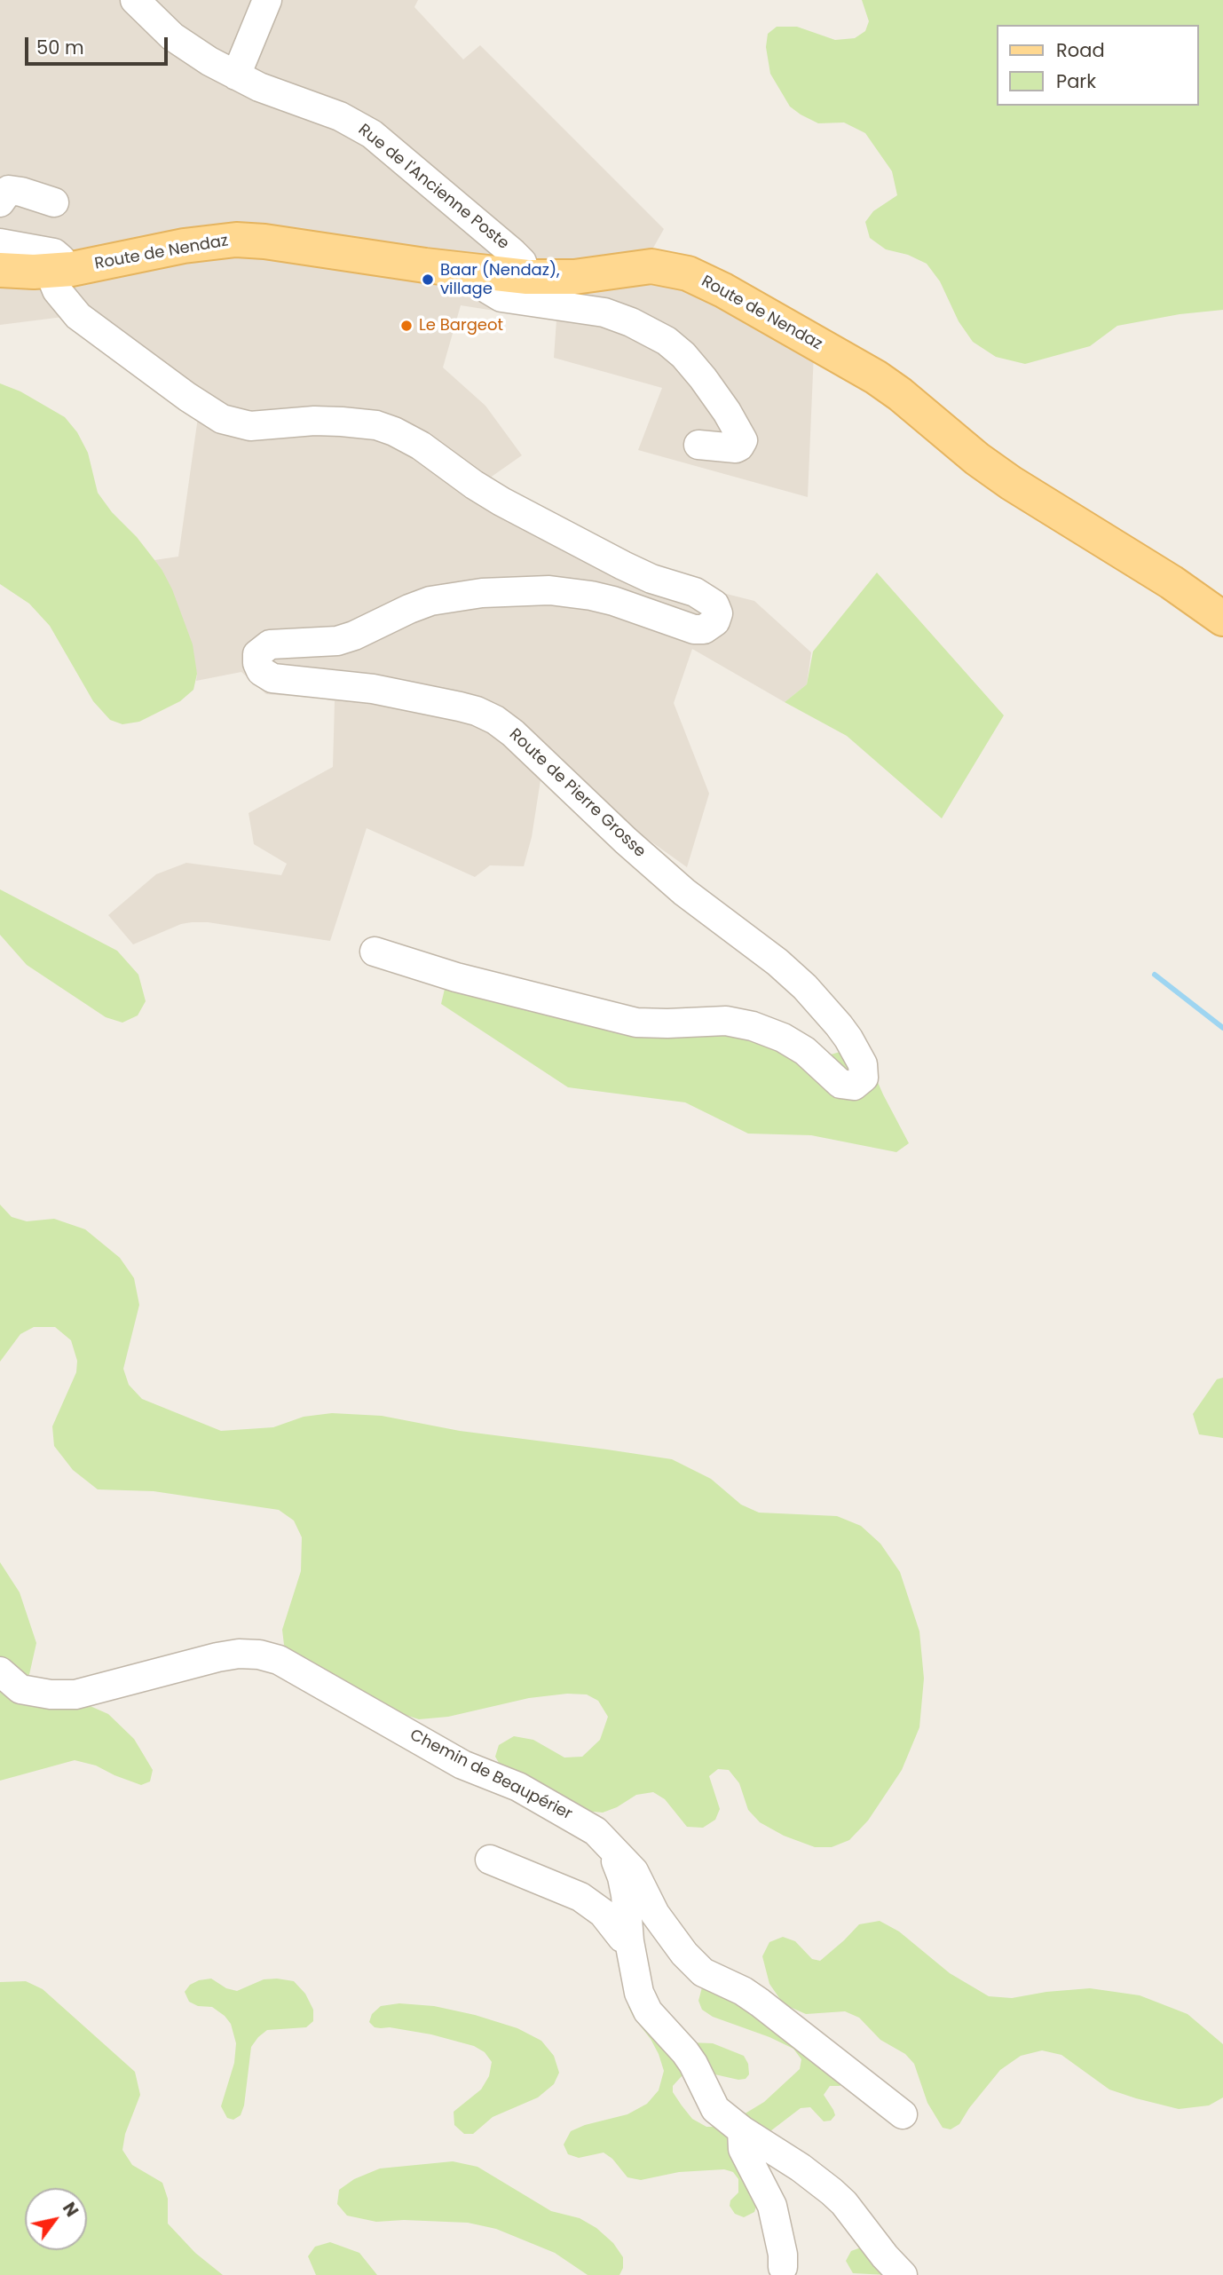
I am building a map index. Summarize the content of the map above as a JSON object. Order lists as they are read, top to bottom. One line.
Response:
{"streets":{"main road":["Route de Nendaz"],"street":["Rue de l'Ancienne Poste","Route de Pierre Grosse","Chemin de Beaupérier"]},"crossings":[["Rue de l'Ancienne Poste","Route de Nendaz"],["Route de Nendaz","Route de Pierre Grosse"]],"places":["Baar (Nendaz), village","Le Bargeot"],"legend":["Road","Park"],"scale_bar":"50 m","north":"top right"}
